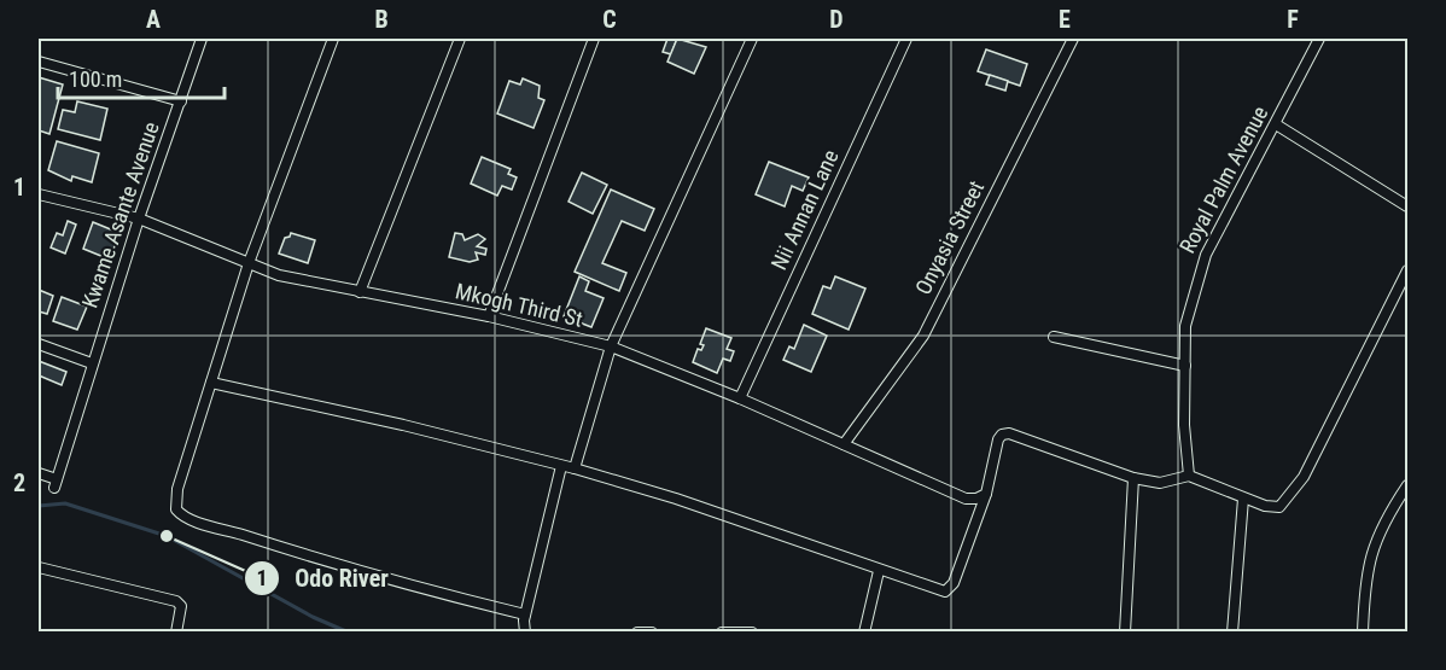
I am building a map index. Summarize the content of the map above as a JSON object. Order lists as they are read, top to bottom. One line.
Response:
{"streets":{"street":["Royal Palm Avenue","Nii Annan Lane","Kwame Asante Avenue","Onyasia Street","Mkogh Third St"]},"crossings":[["Nii Annan Lane","Mkogh Third St"],["Kwame Asante Avenue","Mkogh Third St"],["Onyasia Street","Mkogh Third St"]],"places":["Odo River"],"scale_bar":"100 m","grid":{"columns":["A","B","C","D","E","F"],"rows":["1","2"]}}
